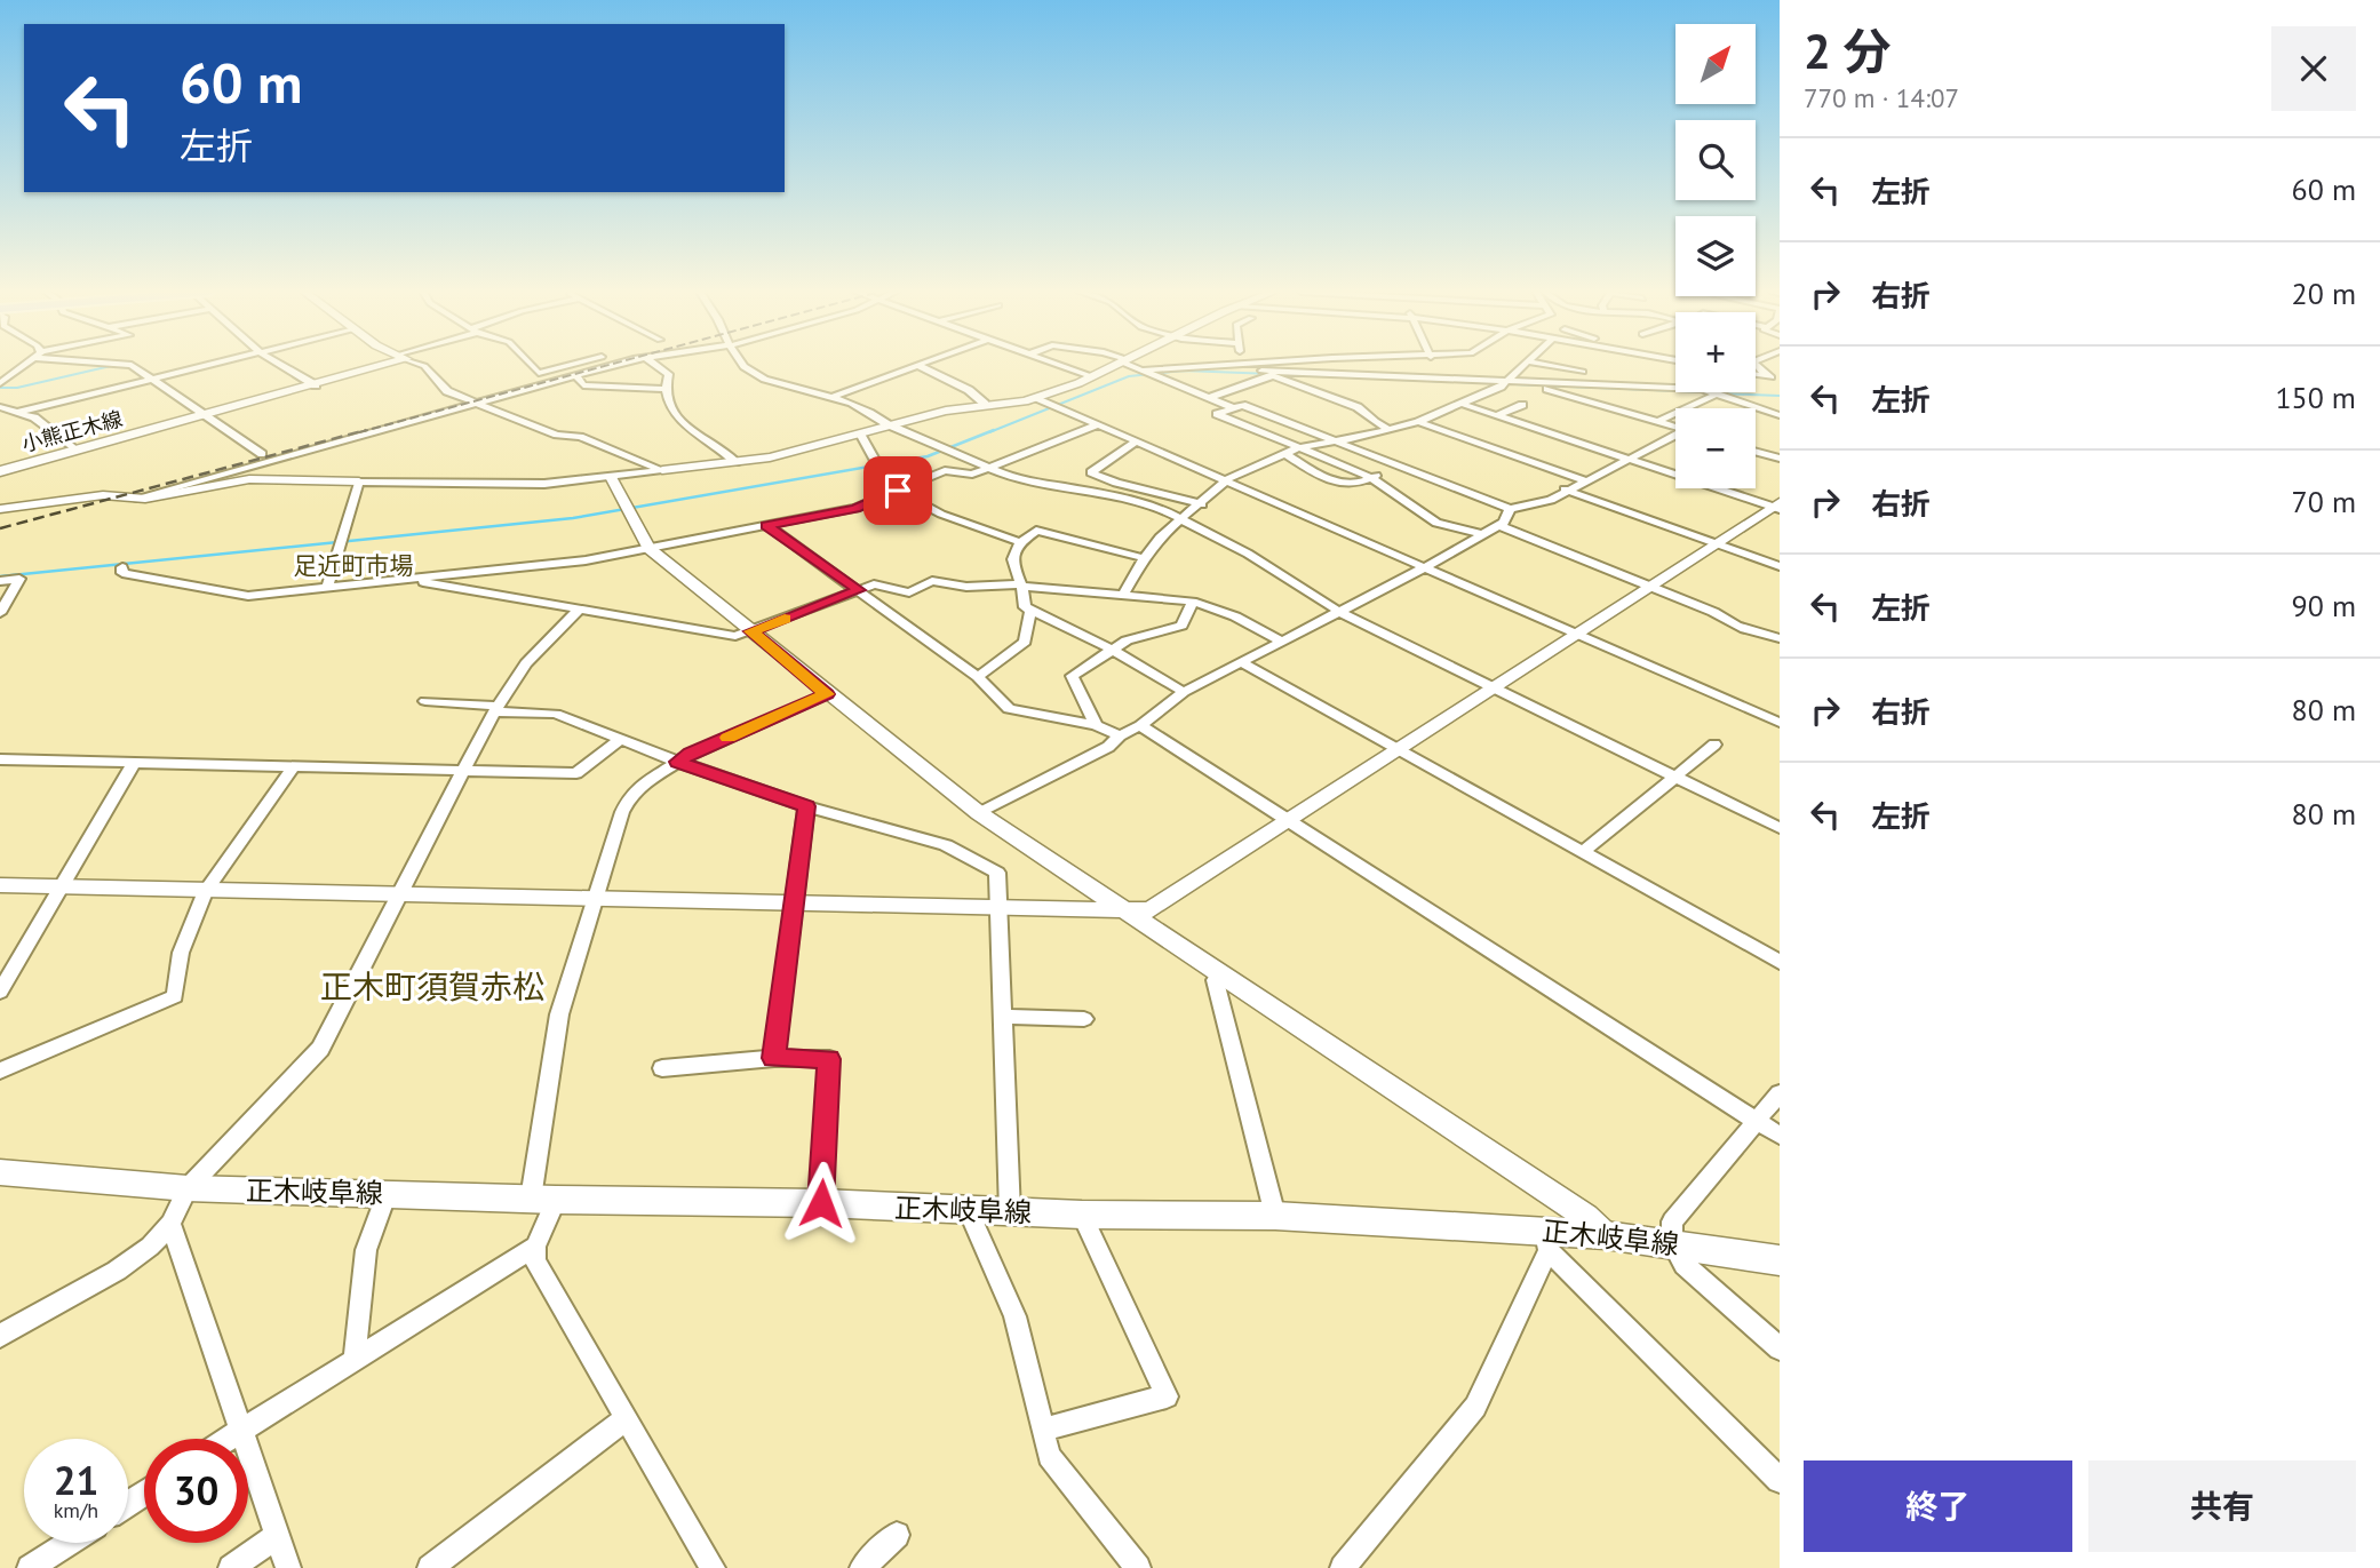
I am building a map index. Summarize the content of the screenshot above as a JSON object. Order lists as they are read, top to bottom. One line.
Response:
{"streets":{"main road":["小熊正木線","正木岐阜線"]},"districts":["足近町市場","正木町須賀赤松"],"north":"top right","page":{"heading":["2 分","770 m · 14:07"],"map_buttons":["+","−"],"turn":["60 m","左折"],"list":[{"name":"左折","value":"60 m"},{"name":"右折","value":"20 m"},{"name":"左折","value":"150 m"},{"name":"右折","value":"70 m"},{"name":"左折","value":"90 m"},{"name":"右折","value":"80 m"},{"name":"左折","value":"80 m"}],"speed":"21 km/h","limit":"30","buttons":["終了","共有"]}}
